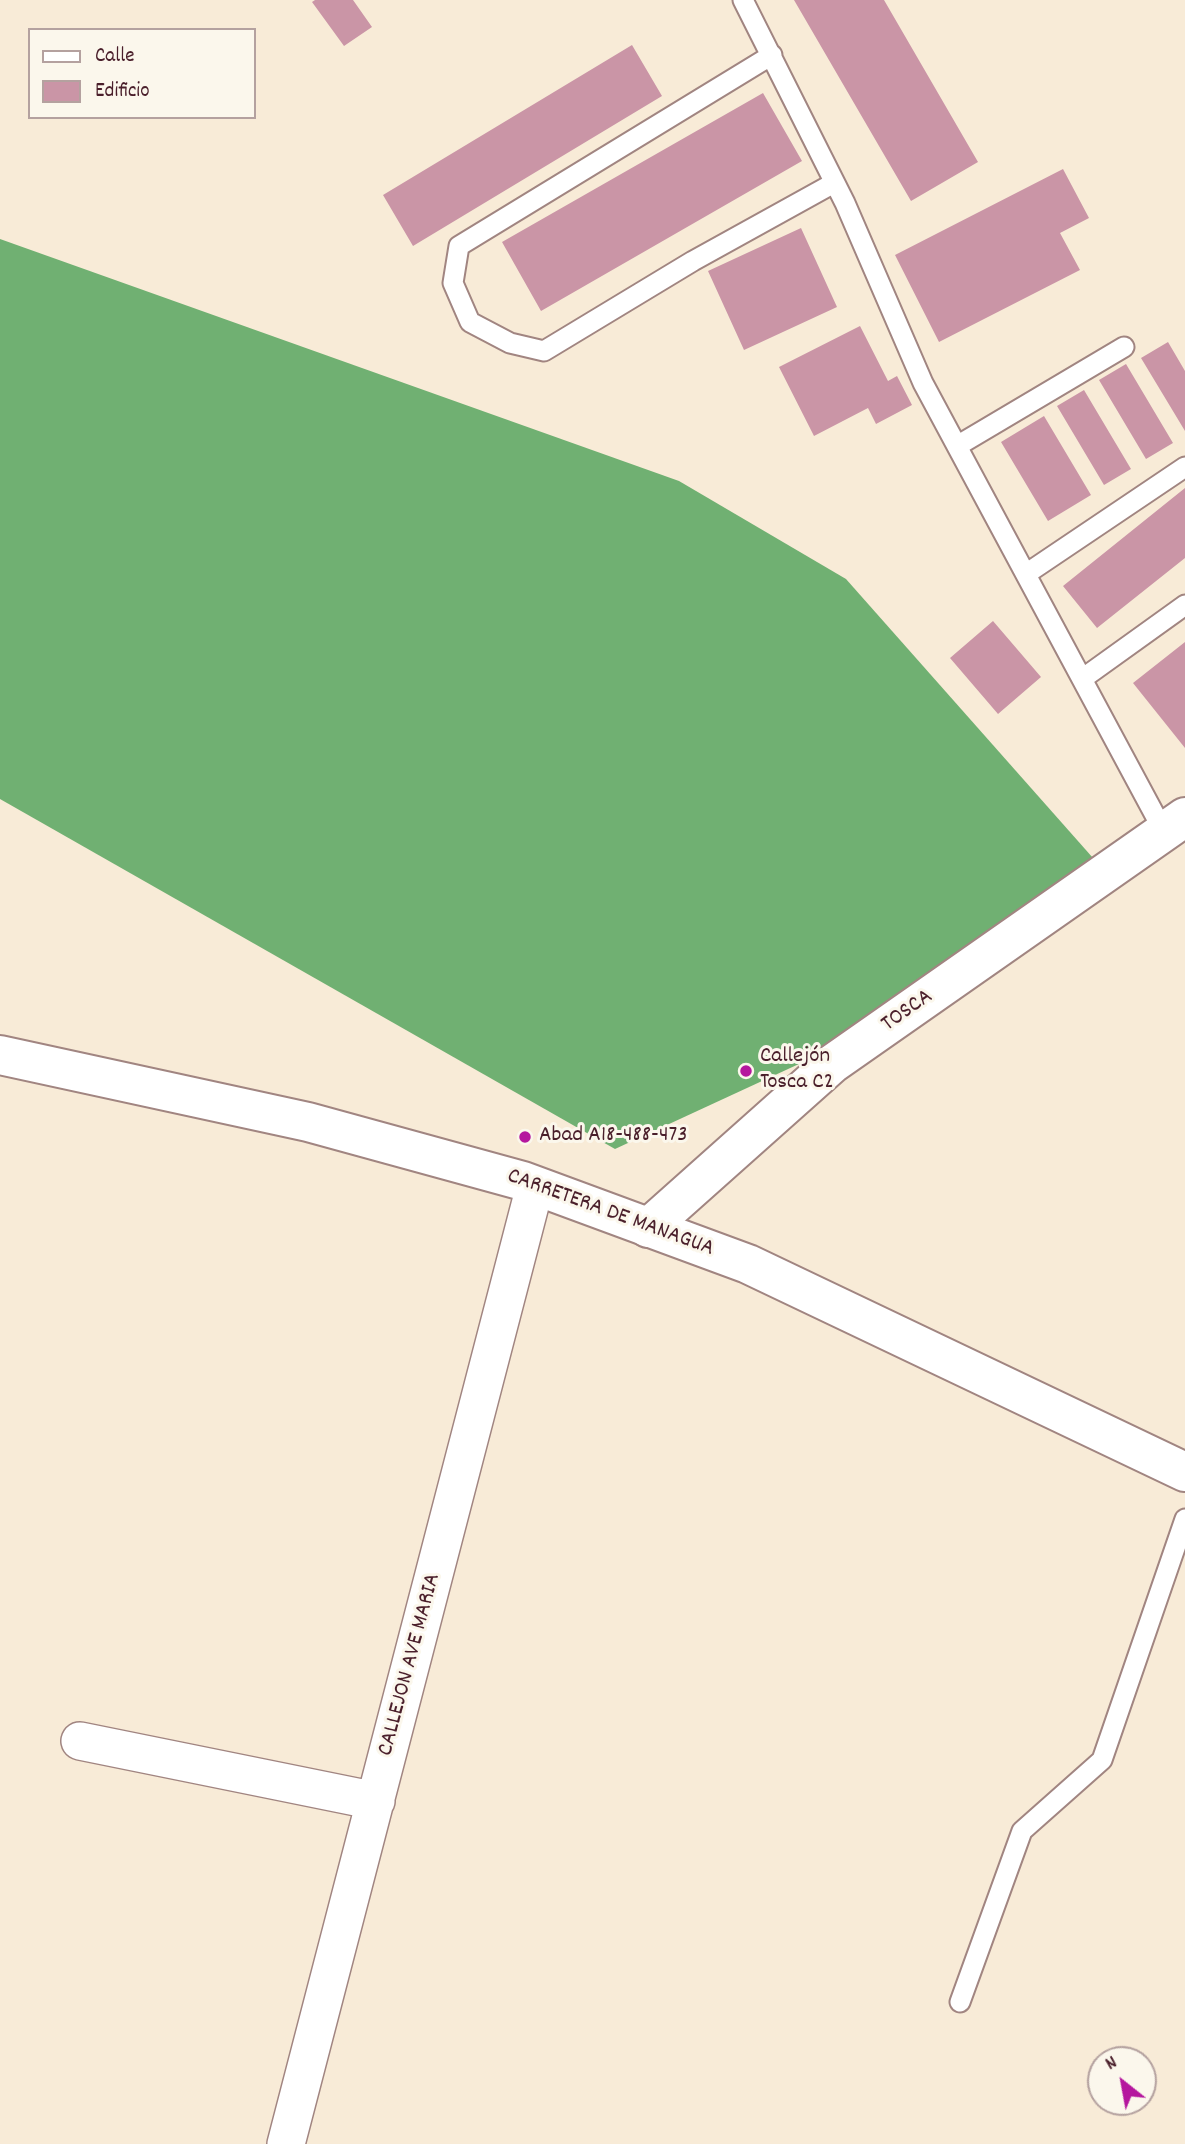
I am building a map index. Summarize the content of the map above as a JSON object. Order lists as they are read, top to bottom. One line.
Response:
{"streets":{"main road":["TOSCA","CARRETERA DE MANAGUA"],"street":["CALLEJON AVE MARIA"]},"crossings":[["TOSCA","CARRETERA DE MANAGUA"],["CARRETERA DE MANAGUA","CALLEJON AVE MARIA"]],"places":["Callejón Tosca C2","Abad A18-488-473"],"legend":["Calle","Edificio"],"north":"top left"}
